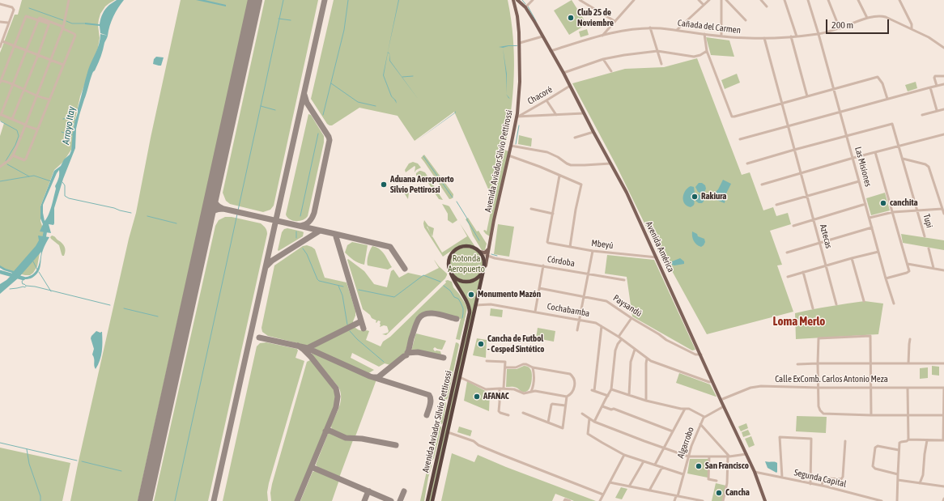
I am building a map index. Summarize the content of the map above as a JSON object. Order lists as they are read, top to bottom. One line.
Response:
{"streets":{"highway":["Avenida Aviador Silvio Pettirossi"],"main road":["Avenida América"],"street":["Cañada del Carmen","Chacoré","Las Misiones","Tupi","Aztecas","Mbeyú","Córdoba","Paysandú","Cochabamba","Calle ExComb. Carlos Antonio Meza","Algarrobo","Segunda Capital"]},"crossings":[["Cañada del Carmen","Las Misiones"],["Cañada del Carmen","Aztecas"],["Cañada del Carmen","Avenida América"],["Chacoré","Avenida Aviador Silvio Pettirossi"],["Chacoré","Avenida América"],["Avenida Aviador Silvio Pettirossi","Avenida América"],["Avenida Aviador Silvio Pettirossi","Córdoba"],["Avenida Aviador Silvio Pettirossi","Cochabamba"],["Las Misiones","Tupi"],["Mbeyú","Avenida América"],["Avenida América","Paysandú"],["Avenida América","Cochabamba"],["Avenida América","Calle ExComb. Carlos Antonio Meza"],["Avenida América","Segunda Capital"]],"districts":["Loma Merlo"],"water":["Arroyo Itay"],"parks":["Rotonda Aeropuerto"],"places":["Club 25 de Noviembre","Aduana Aeropuerto Silvio Pettirossi","Rakiura","canchita","Monumento Mazón","Cancha de Futbol - Cesped Sintético","AFANAC","San Francisco","Cancha"],"scale_bar":"200 m"}
